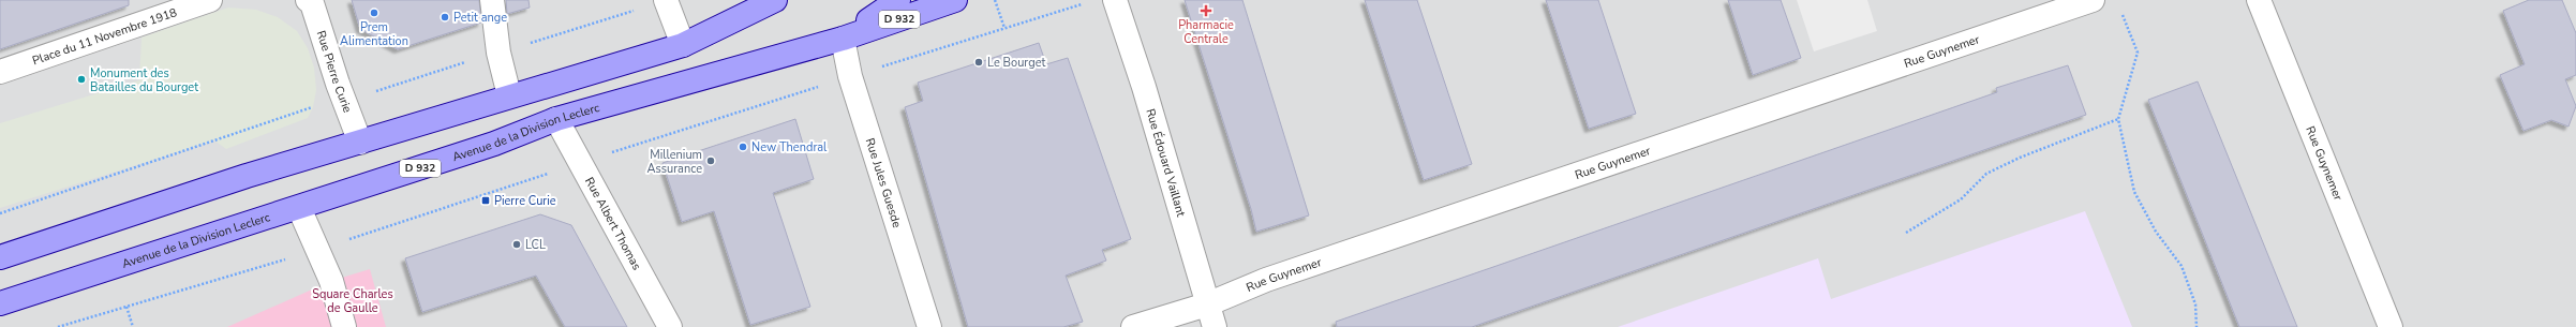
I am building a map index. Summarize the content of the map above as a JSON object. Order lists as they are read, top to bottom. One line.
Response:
{"streets":{"main road":["D 932","Avenue de la Division Leclerc"],"street":["Place du 11 Novembre 1918","Rue Guynemer","Rue Pierre Curie","Rue Édouard Vaillant","Rue Jules Guesde","Rue Albert Thomas"]},"crossings":[["Rue Guynemer","Rue Édouard Vaillant"],["Avenue de la Division Leclerc","Rue Jules Guesde"],["Avenue de la Division Leclerc","Rue Albert Thomas"]],"parks":["Square Charles de Gaulle"],"places":{"health":["Pharmacie Centrale"],"other":["Prem Alimentation","Petit ange","Le Bourget","Monument des Batailles du Bourget","New Thendral","Millenium Assurance","LCL"],"transit":["Pierre Curie"]}}
